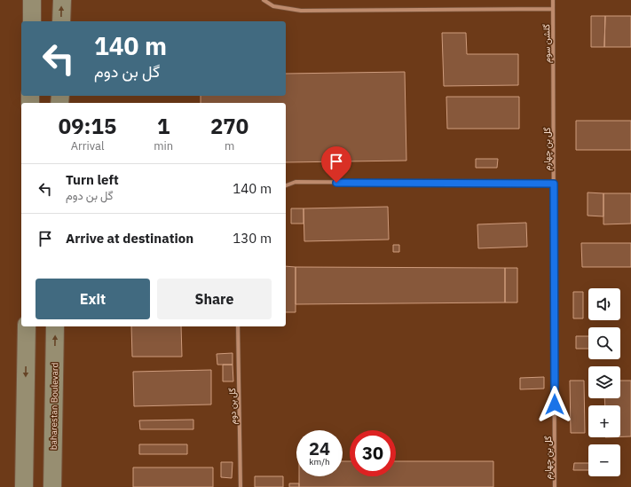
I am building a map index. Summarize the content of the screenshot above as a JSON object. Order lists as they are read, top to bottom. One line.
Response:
{"streets":{"street":["گلشن سوم","گل بن چهارم","baharestan Boulevard","گل بن دوم"]},"crossings":[["گلشن سوم","گل بن چهارم"]],"page":{"turn":["140 m","گل بن دوم"],"eta":["09:15","Arrival","1","min","270","m"],"list":[{"name":"Turn left","note":"گل بن دوم","value":"140 m"},{"name":"Arrive at destination","value":"130 m"}],"buttons":["Exit","Share"],"map_buttons":["+","−"],"speed":"24 km/h","limit":"30"}}
